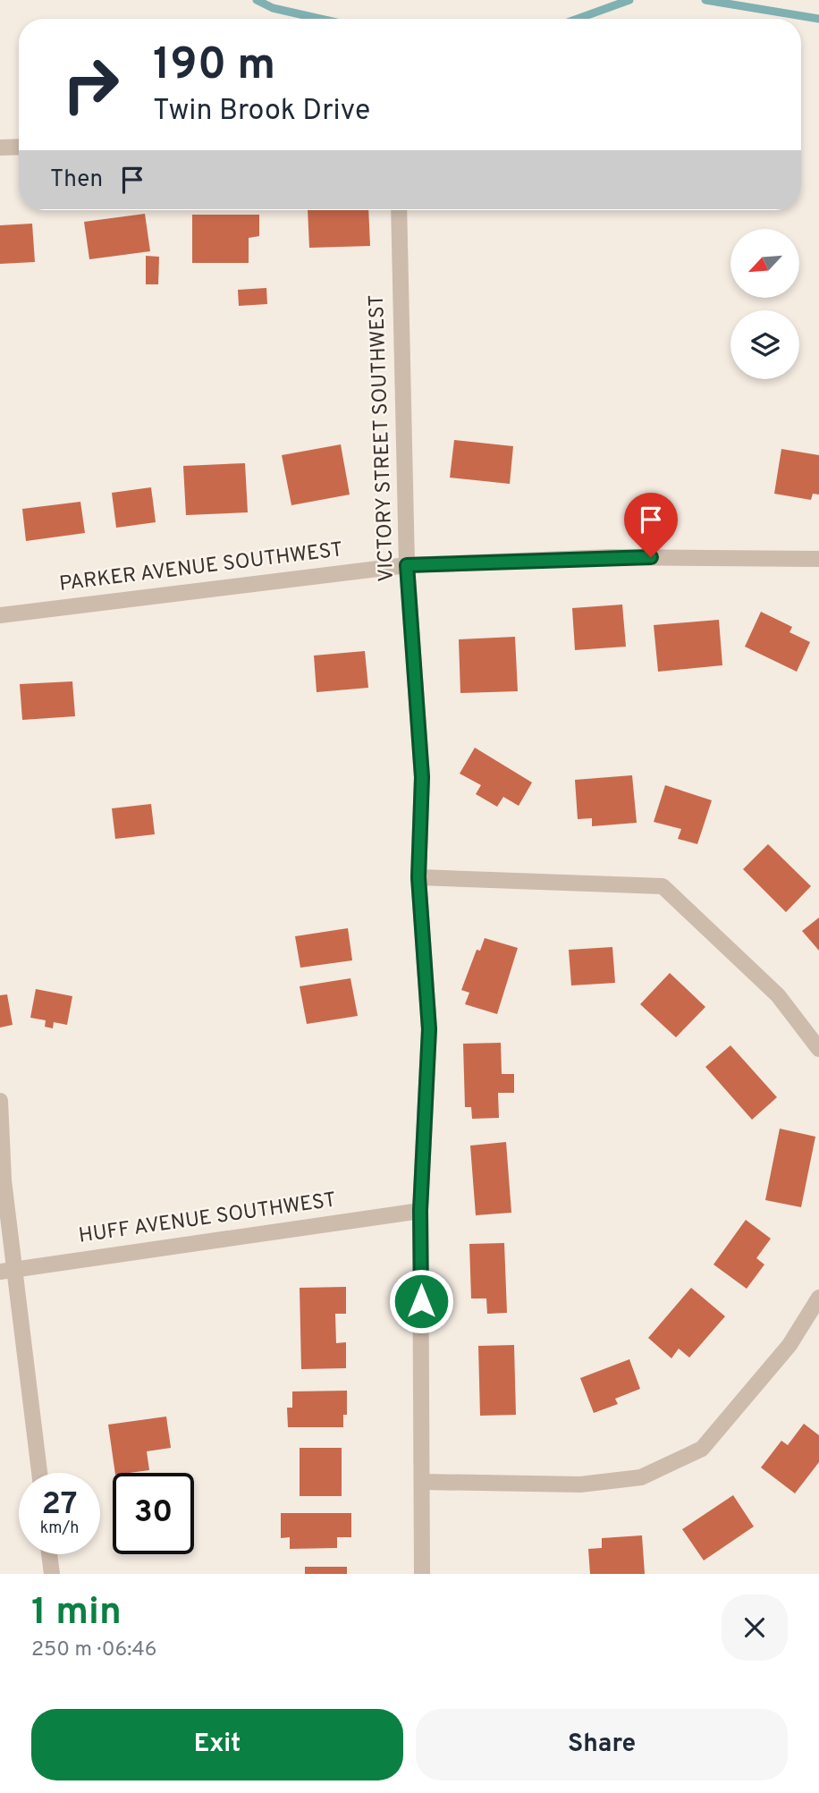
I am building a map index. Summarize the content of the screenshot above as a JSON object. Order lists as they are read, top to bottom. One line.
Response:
{"streets":{"street":["VICTORY STREET SOUTHWEST","PARKER AVENUE SOUTHWEST","HUFF AVENUE SOUTHWEST"]},"crossings":[["VICTORY STREET SOUTHWEST","PARKER AVENUE SOUTHWEST"],["VICTORY STREET SOUTHWEST","HUFF AVENUE SOUTHWEST"]],"north":"bottom left","page":{"turn":["190 m","Twin Brook Drive"],"then":"Then","speed":"27 km/h","limit":"30","heading":["1 min","250 m · 06:46"],"buttons":["Exit","Share"]}}
